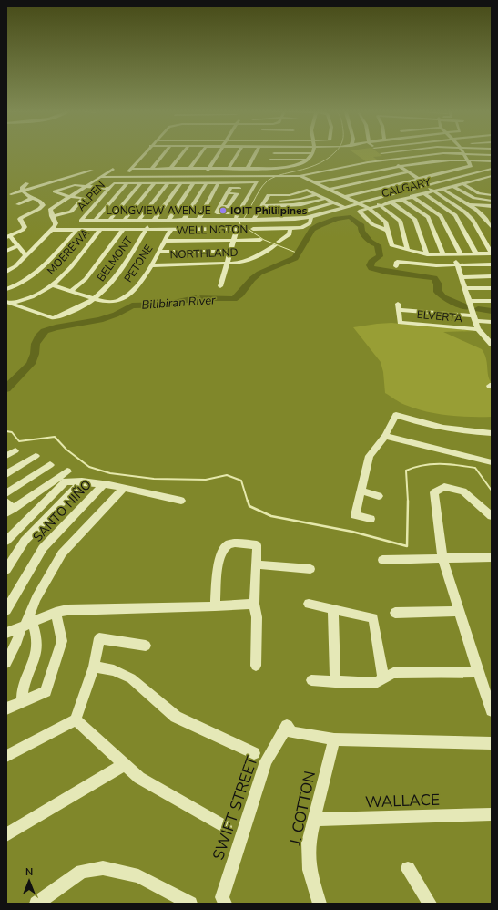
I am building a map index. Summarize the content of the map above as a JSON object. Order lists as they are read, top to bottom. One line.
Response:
{"streets":{"street":["CALGARY","ALPEN","LONGVIEW AVENUE","WELLINGTON","MOEREWA","NORTHLAND","BELMONT","PETONE","ELVERTA","SANTO NIÑO","WALLACE","SWIFT STREET","J. COTTON"]},"crossings":[["ALPEN","LONGVIEW AVENUE"],["LONGVIEW AVENUE","BELMONT"],["WELLINGTON","PETONE"],["MOEREWA","BELMONT"],["MOEREWA","PETONE"],["NORTHLAND","PETONE"],["BELMONT","PETONE"],["WALLACE","J. COTTON"],["SWIFT STREET","J. COTTON"]],"water":["Bilibiran River"],"places":["IOIT Philiipines"],"north":"top"}
